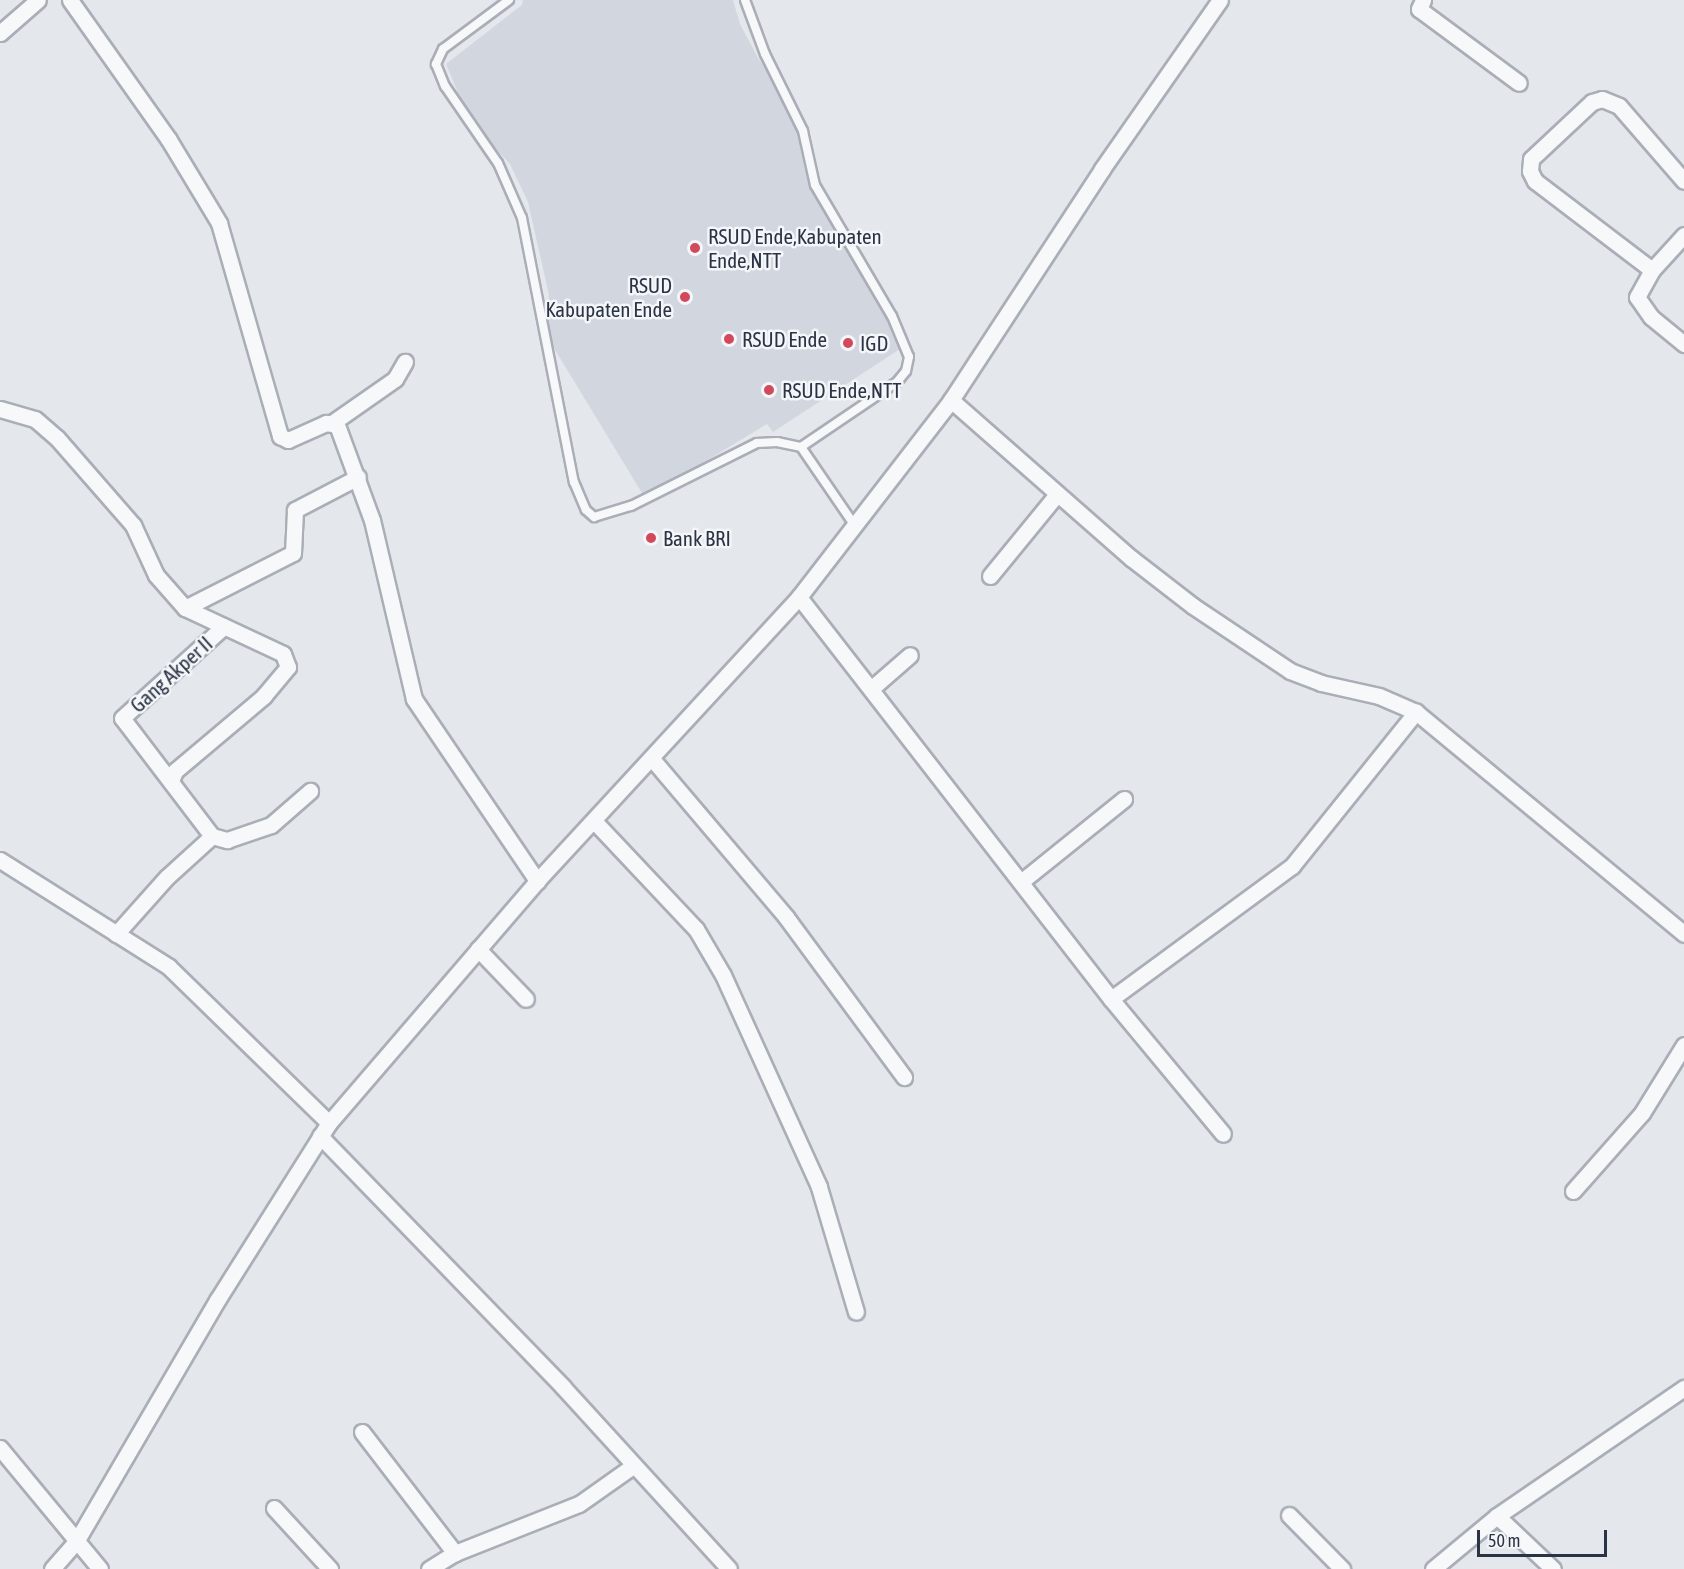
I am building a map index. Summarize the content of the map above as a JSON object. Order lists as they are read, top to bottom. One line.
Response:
{"streets":{"street":["Gang Akper II"]},"places":["RSUD Ende,Kabupaten Ende,NTT","RSUD Kabupaten Ende","RSUD Ende","IGD","RSUD Ende,NTT","Bank BRI"],"scale_bar":"50 m"}
